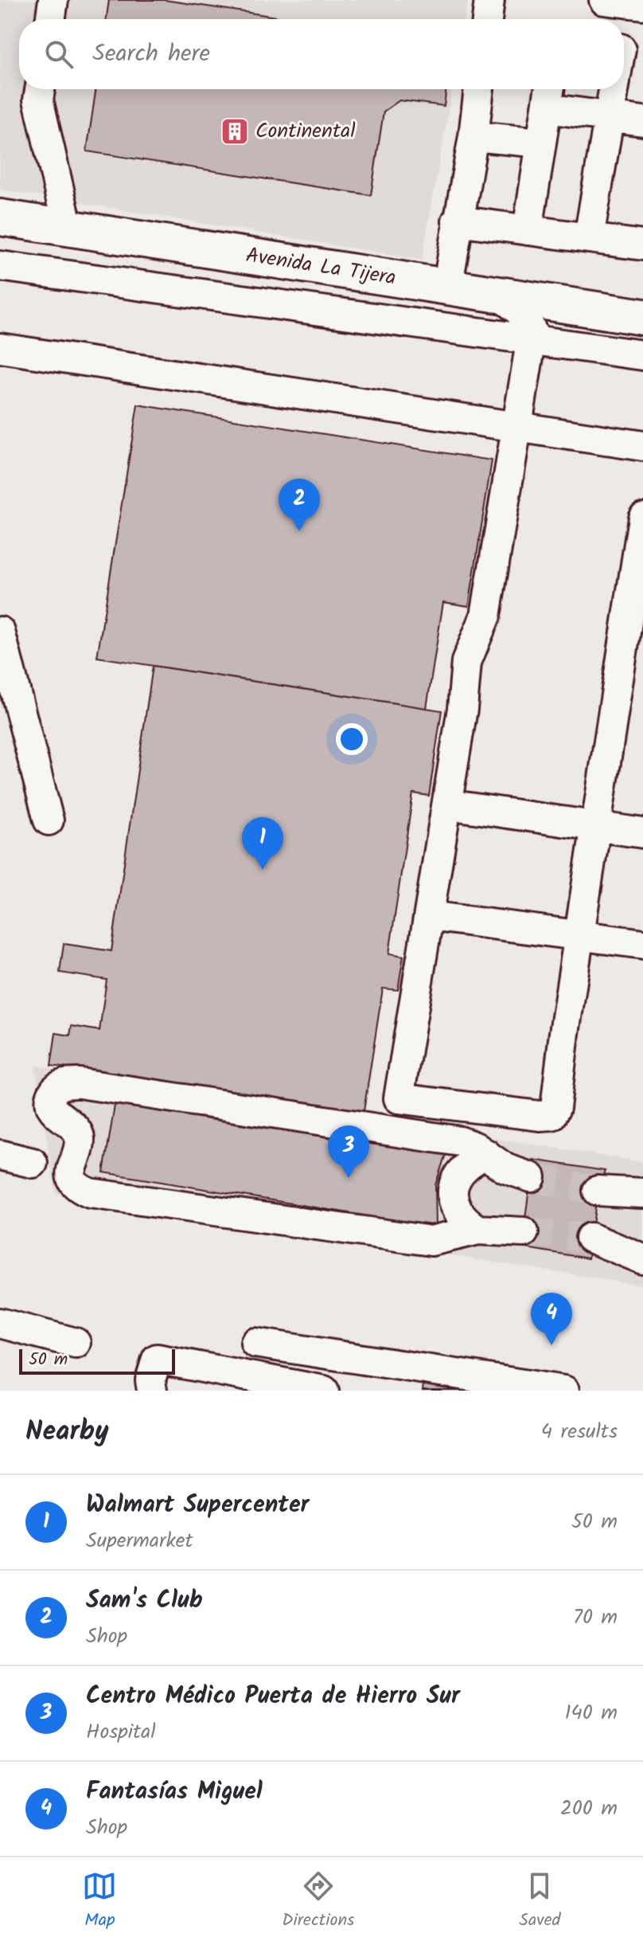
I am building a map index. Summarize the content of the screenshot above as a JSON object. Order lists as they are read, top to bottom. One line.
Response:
{"streets":{"main road":["Avenida La Tijera"]},"places":{"building":["Continental"]},"scale_bar":"50 m","page":{"search":"Search here","pins":["2","1","3","4"],"scale":"50 m","heading":["Nearby","4 results"],"list":[{"mark":"1","name":"Walmart Supercenter","note":"Supermarket","value":"50 m"},{"mark":"2","name":"Sam's Club","note":"Shop","value":"70 m"},{"mark":"3","name":"Centro Médico Puerta de Hierro Sur","note":"Hospital","value":"140 m"},{"mark":"4","name":"Fantasías Miguel","note":"Shop","value":"200 m"}],"nav":["Map","Directions","Saved"]}}
